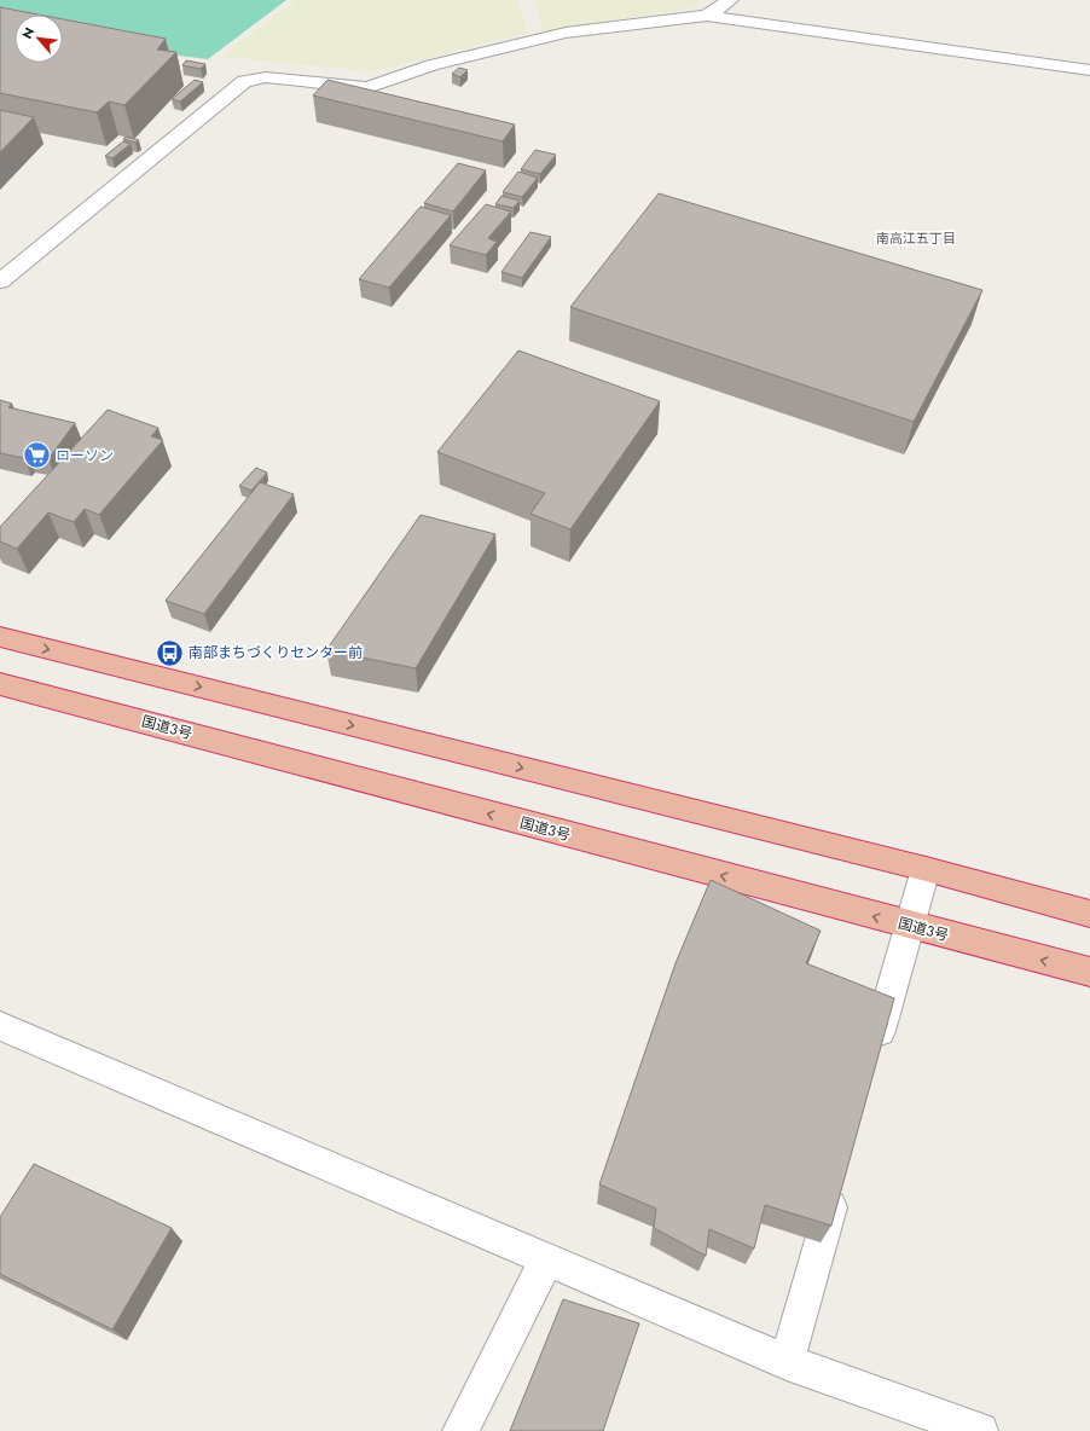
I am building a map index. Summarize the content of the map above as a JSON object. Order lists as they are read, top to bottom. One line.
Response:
{"streets":{"highway":["国道3号"]},"districts":["南高江五丁目"],"places":{"supermarket":["ローソン"],"bus stop":["南部まちづくりセンター前"]},"north":"top left"}
